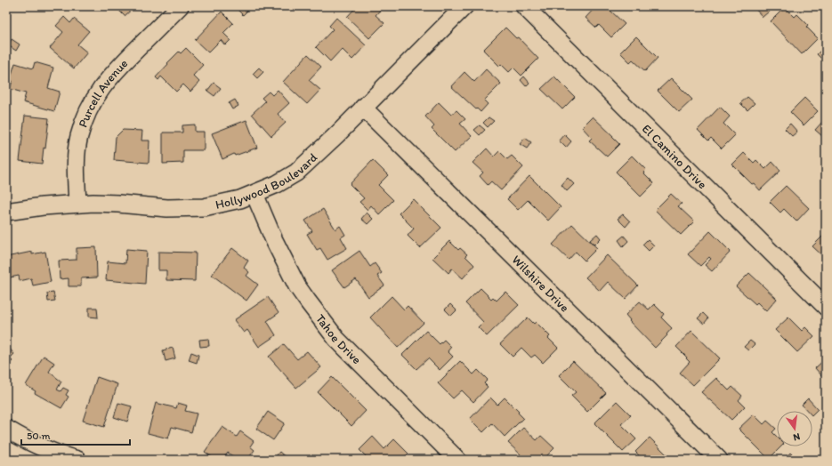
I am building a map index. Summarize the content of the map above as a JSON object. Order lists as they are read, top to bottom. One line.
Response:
{"streets":{"street":["Purcell Avenue","El Camino Drive","Hollywood Boulevard","Wilshire Drive","Tahoe Drive"]},"crossings":[["Purcell Avenue","Hollywood Boulevard"],["Hollywood Boulevard","Wilshire Drive"],["Hollywood Boulevard","Tahoe Drive"]],"scale_bar":"50 m","north":"bottom"}
